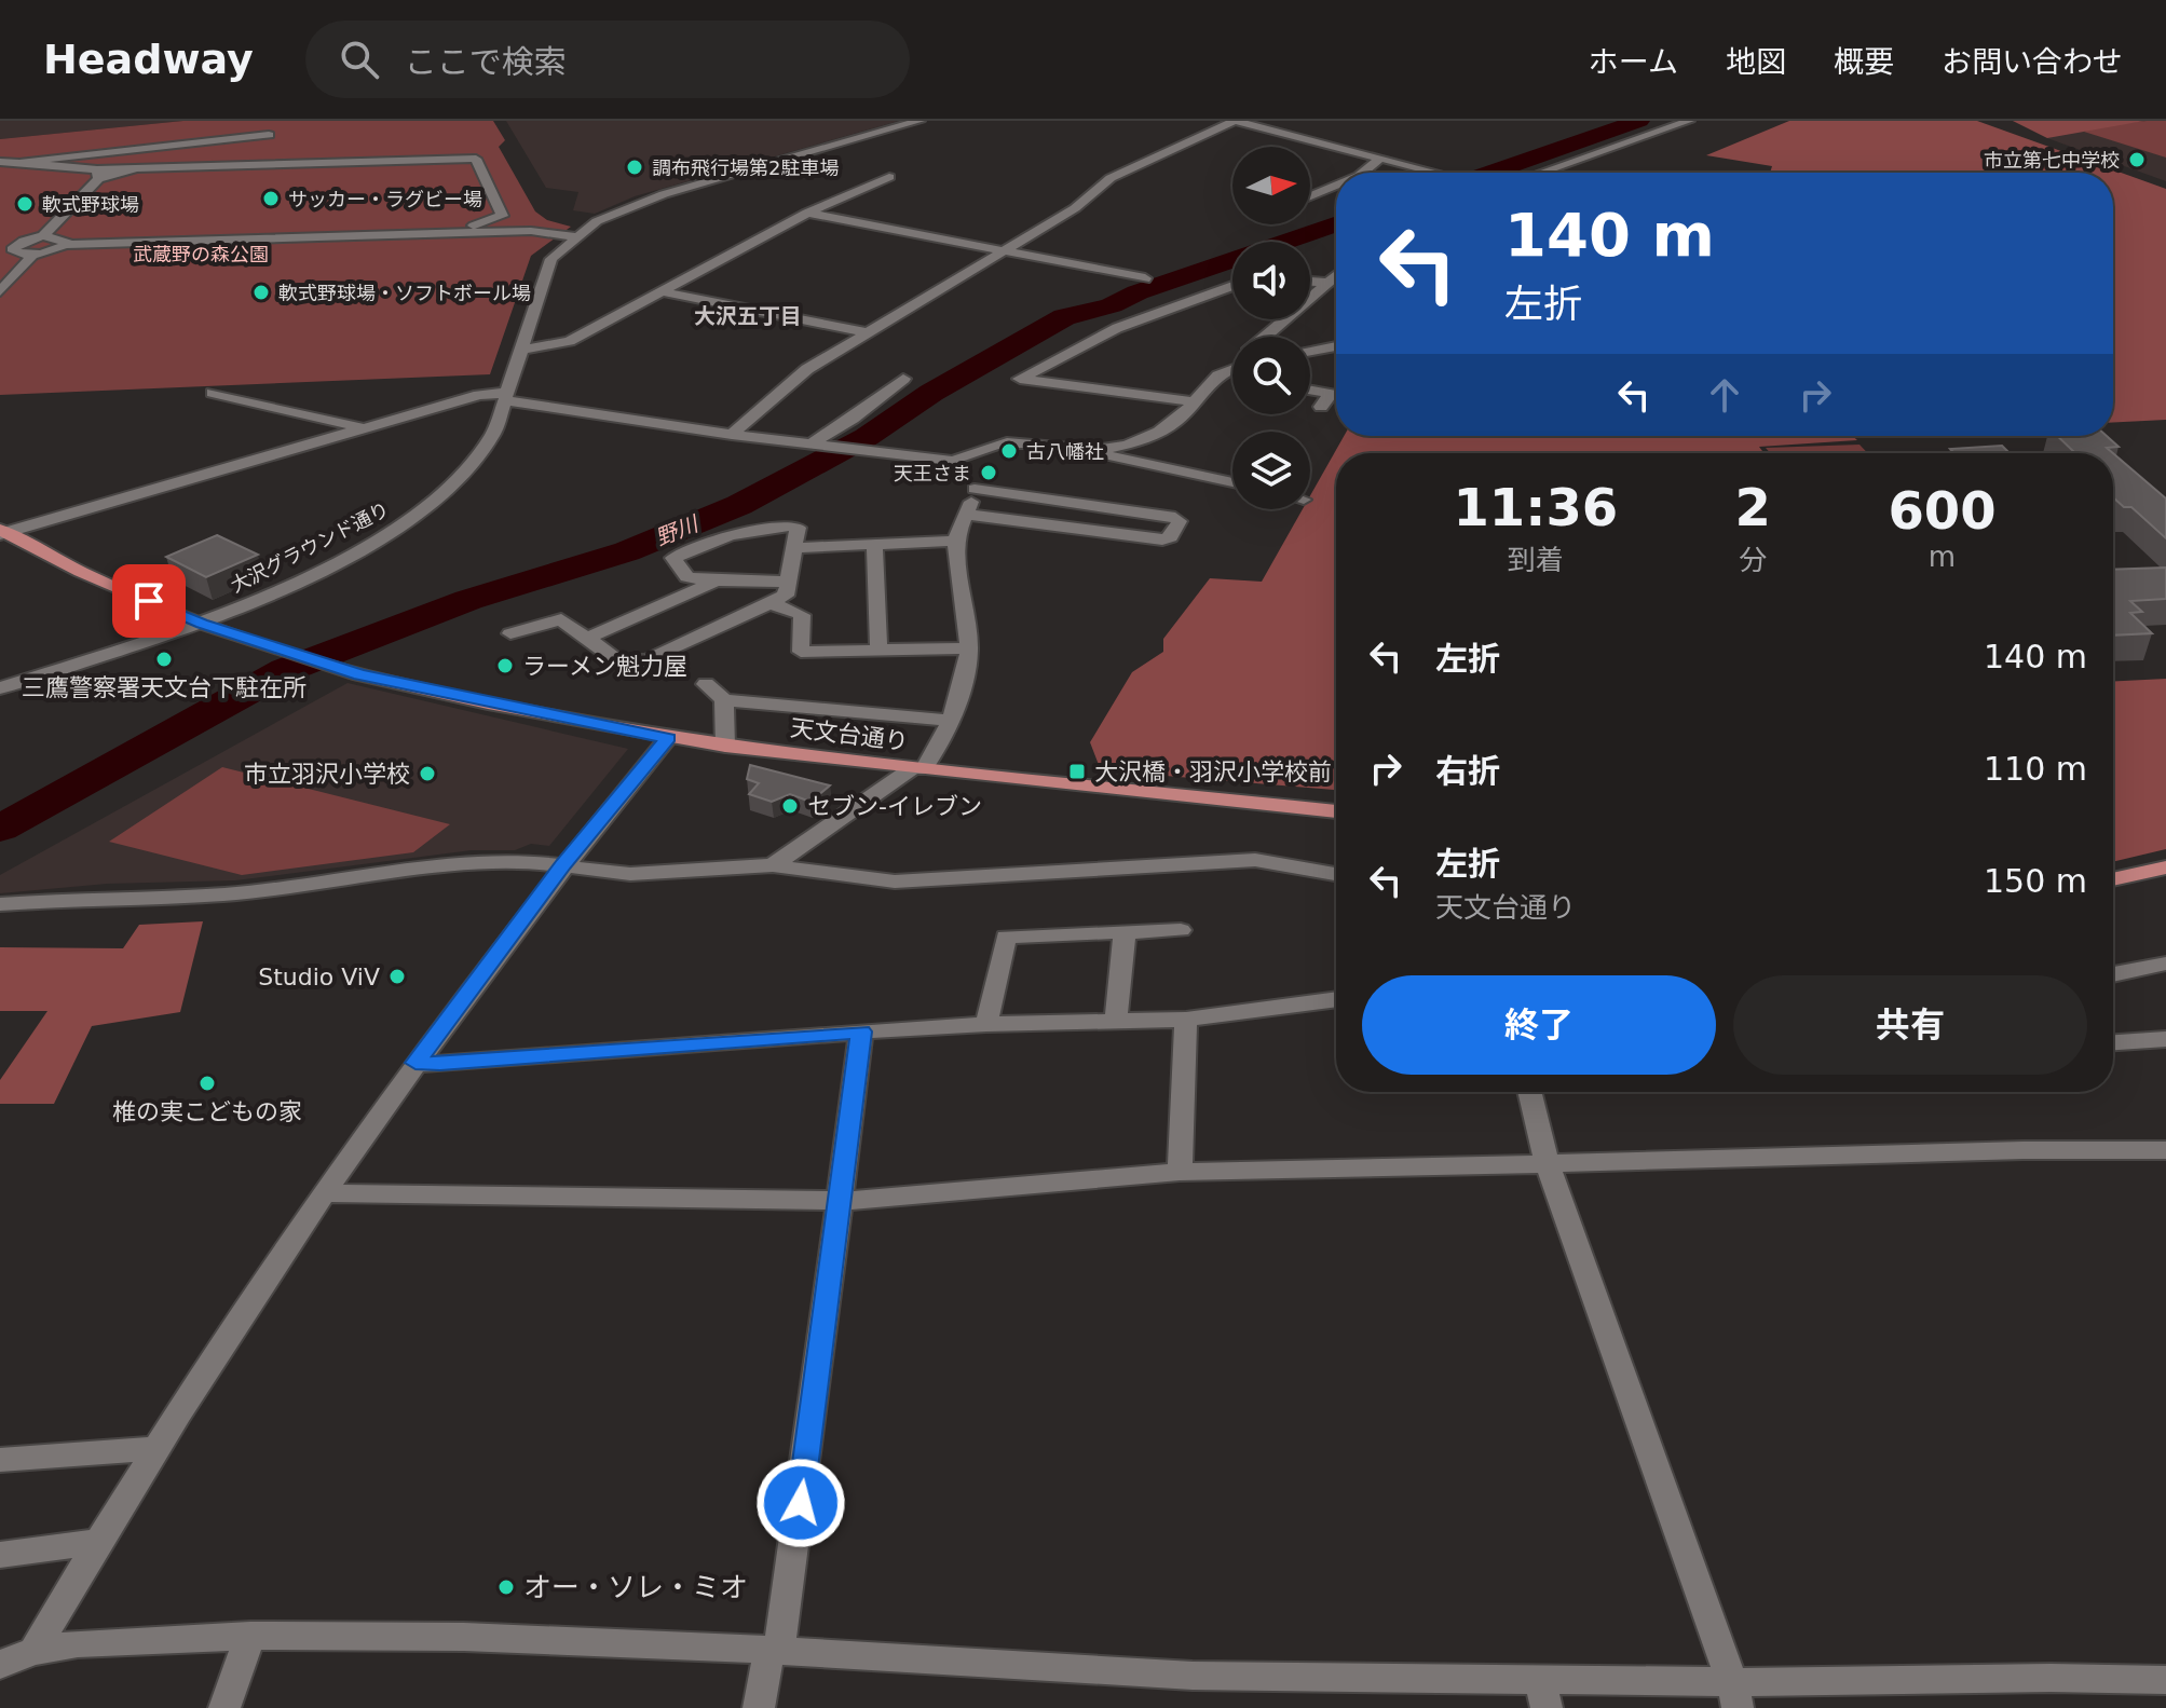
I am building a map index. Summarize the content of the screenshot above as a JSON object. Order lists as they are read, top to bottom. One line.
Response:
{"streets":{"main road":["天文台通り"],"street":["大沢グラウンド通り"]},"crossings":[["大沢グラウンド通り","天文台通り"]],"districts":["大沢五丁目"],"water":["野川"],"parks":["武蔵野の森公園"],"places":{"other":["市立第七中学校","調布飛行場第2駐車場","サッカー・ラグビー場","軟式野球場","軟式野球場・ソフトボール場","古八幡社","天王さま","三鷹警察署天文台下駐在所","ラーメン魁力屋","市立羽沢小学校","セブン-イレブン","Studio ViV","椎の実こどもの家","オー・ソレ・ミオ"],"transit":["大沢橋・羽沢小学校前"]},"north":"right","page":{"header":"Headway","search":"ここで検索","nav":["ホーム","地図","概要","お問い合わせ"],"turn":["140 m","左折"],"eta":["11:36","到着","2","分","600","m"],"list":[{"name":"左折","value":"140 m"},{"name":"右折","value":"110 m"},{"name":"左折","note":"天文台通り","value":"150 m"}],"buttons":["終了","共有"]}}
